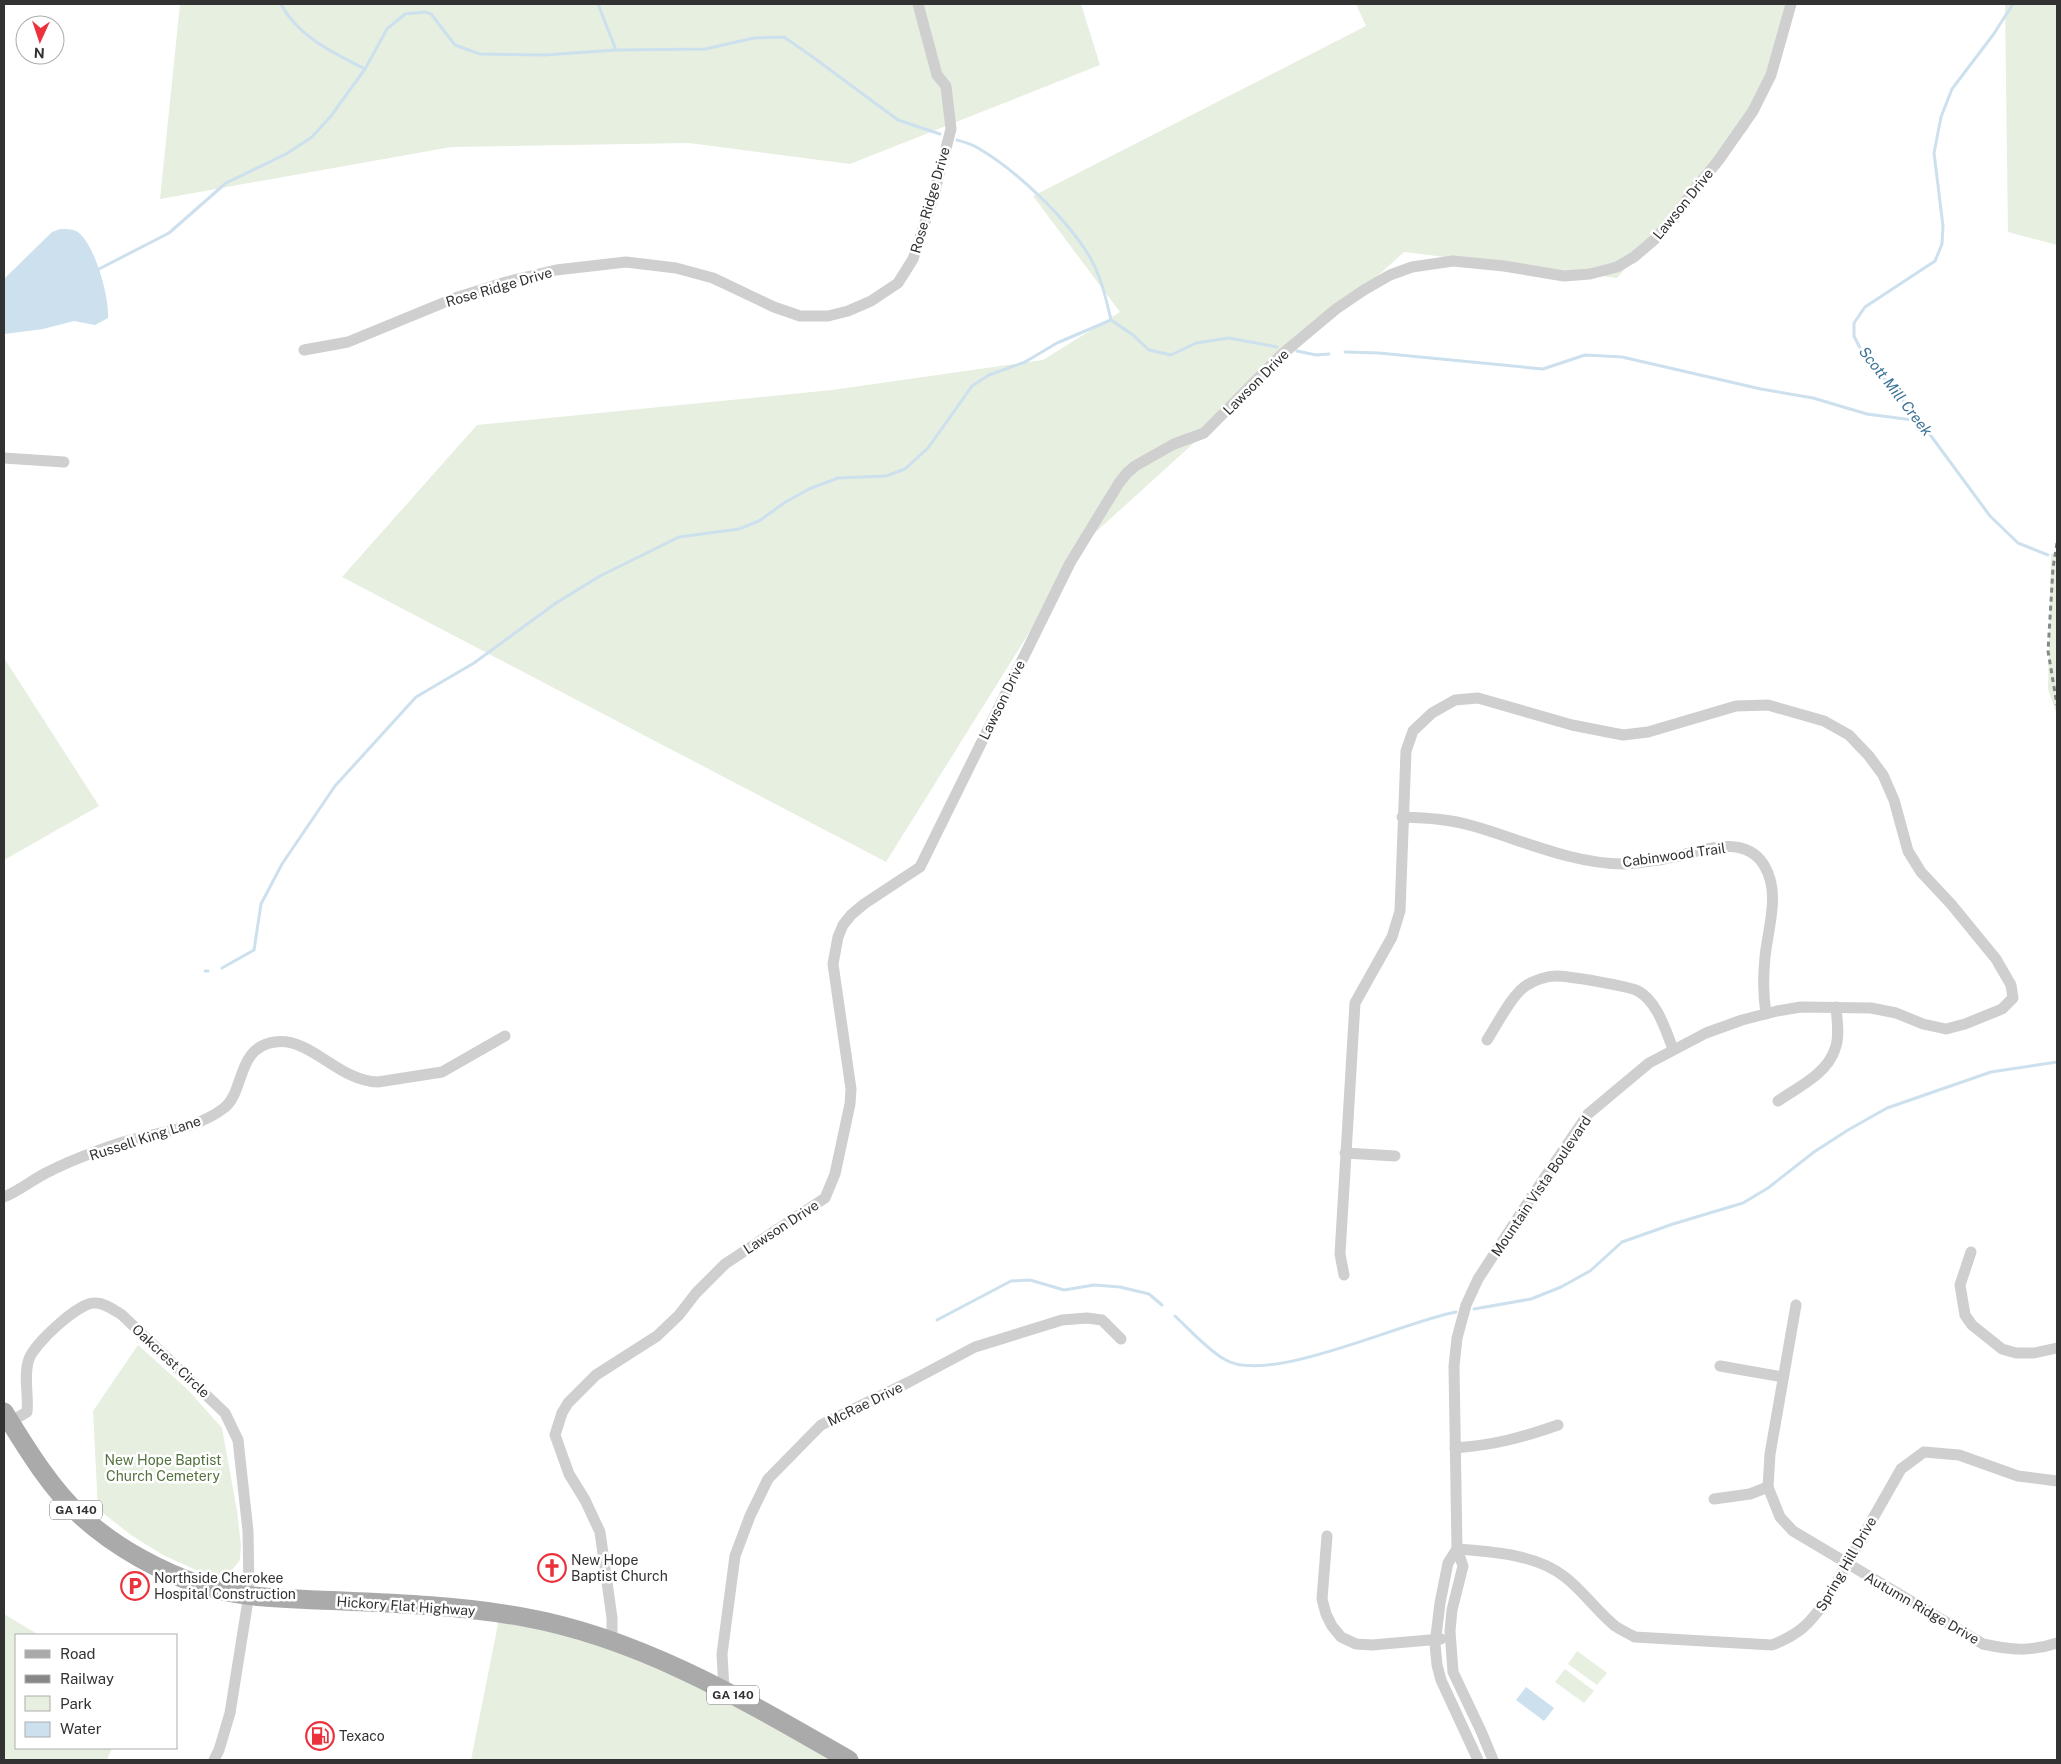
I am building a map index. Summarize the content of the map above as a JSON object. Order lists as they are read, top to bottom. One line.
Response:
{"streets":{"main road":["GA 140","Hickory Flat Highway"],"street":["Rose Ridge Drive","Lawson Drive","Cabinwood Trail","Russell King Lane","Mountain Vista Boulevard","Oakcrest Circle","McRae Drive","Spring Hill Drive","Autumn Ridge Drive"]},"crossings":[["Lawson Drive","Hickory Flat Highway"],["Cabinwood Trail","Mountain Vista Boulevard"],["Mountain Vista Boulevard","Spring Hill Drive"],["Oakcrest Circle","Hickory Flat Highway"],["McRae Drive","Hickory Flat Highway"],["Spring Hill Drive","Autumn Ridge Drive"]],"water":["Scott Mill Creek"],"parks":["New Hope Baptist Church Cemetery"],"places":{"church":["New Hope Baptist Church"],"parking":["Northside Cherokee Hospital Construction"],"fuel station":["Texaco"]},"legend":["Road","Railway","Park","Water"],"north":"bottom"}
